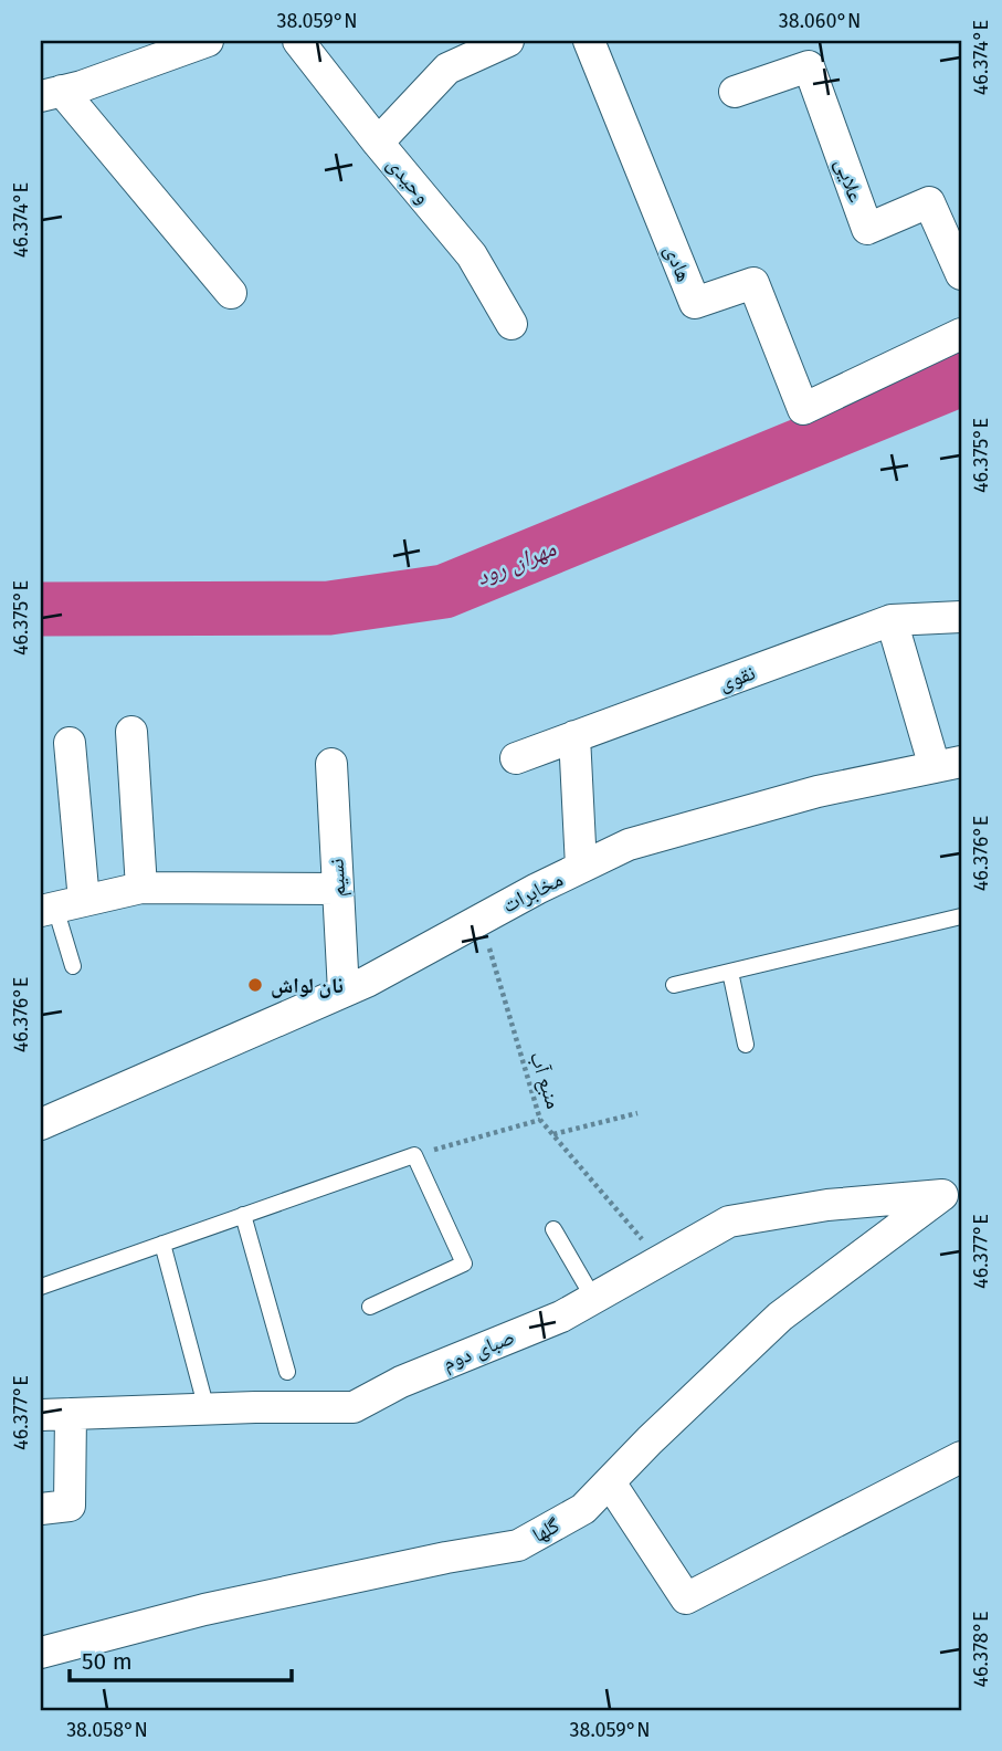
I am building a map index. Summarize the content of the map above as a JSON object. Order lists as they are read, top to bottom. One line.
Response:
{"streets":{"street":["وحیدی","علایی","هادی","نقوی","نسیم","مخابرات","صبای دوم","گلها"],"path":["منبع آب"]},"crossings":[["نسیم","مخابرات"],["مخابرات","منبع آب"],["منبع آب","صبای دوم"],["صبای دوم","گلها"]],"water":["مهران رود"],"places":["نان لواش"],"scale_bar":"50 m","coordinates":["38.059°N","38.060°N","46.374°E","46.375°E","46.376°E","46.377°E","46.378°E","38.058°N"]}
